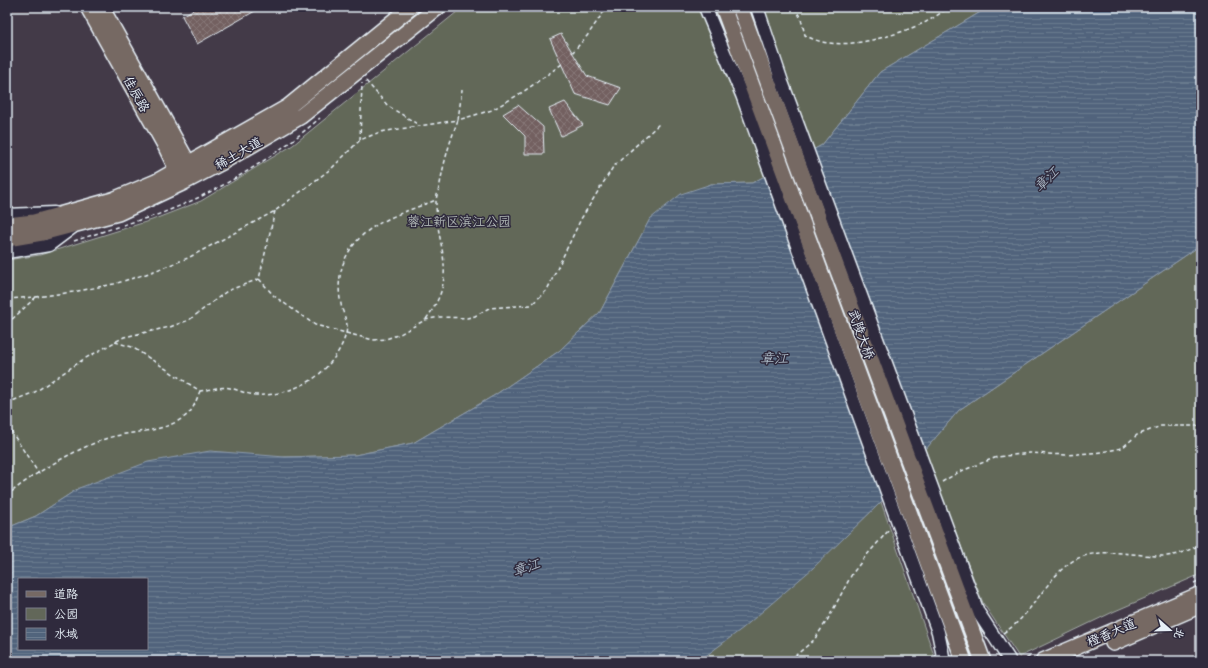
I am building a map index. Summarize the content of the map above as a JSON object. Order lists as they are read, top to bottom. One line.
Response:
{"streets":{"main road":["佳辰路","稀土大道","武陵大桥","橙香大道"]},"crossings":[["佳辰路","稀土大道"]],"water":["章江"],"parks":["蓉江新区滨江公园"],"legend":["道路","公园","水域"],"north":"right"}
